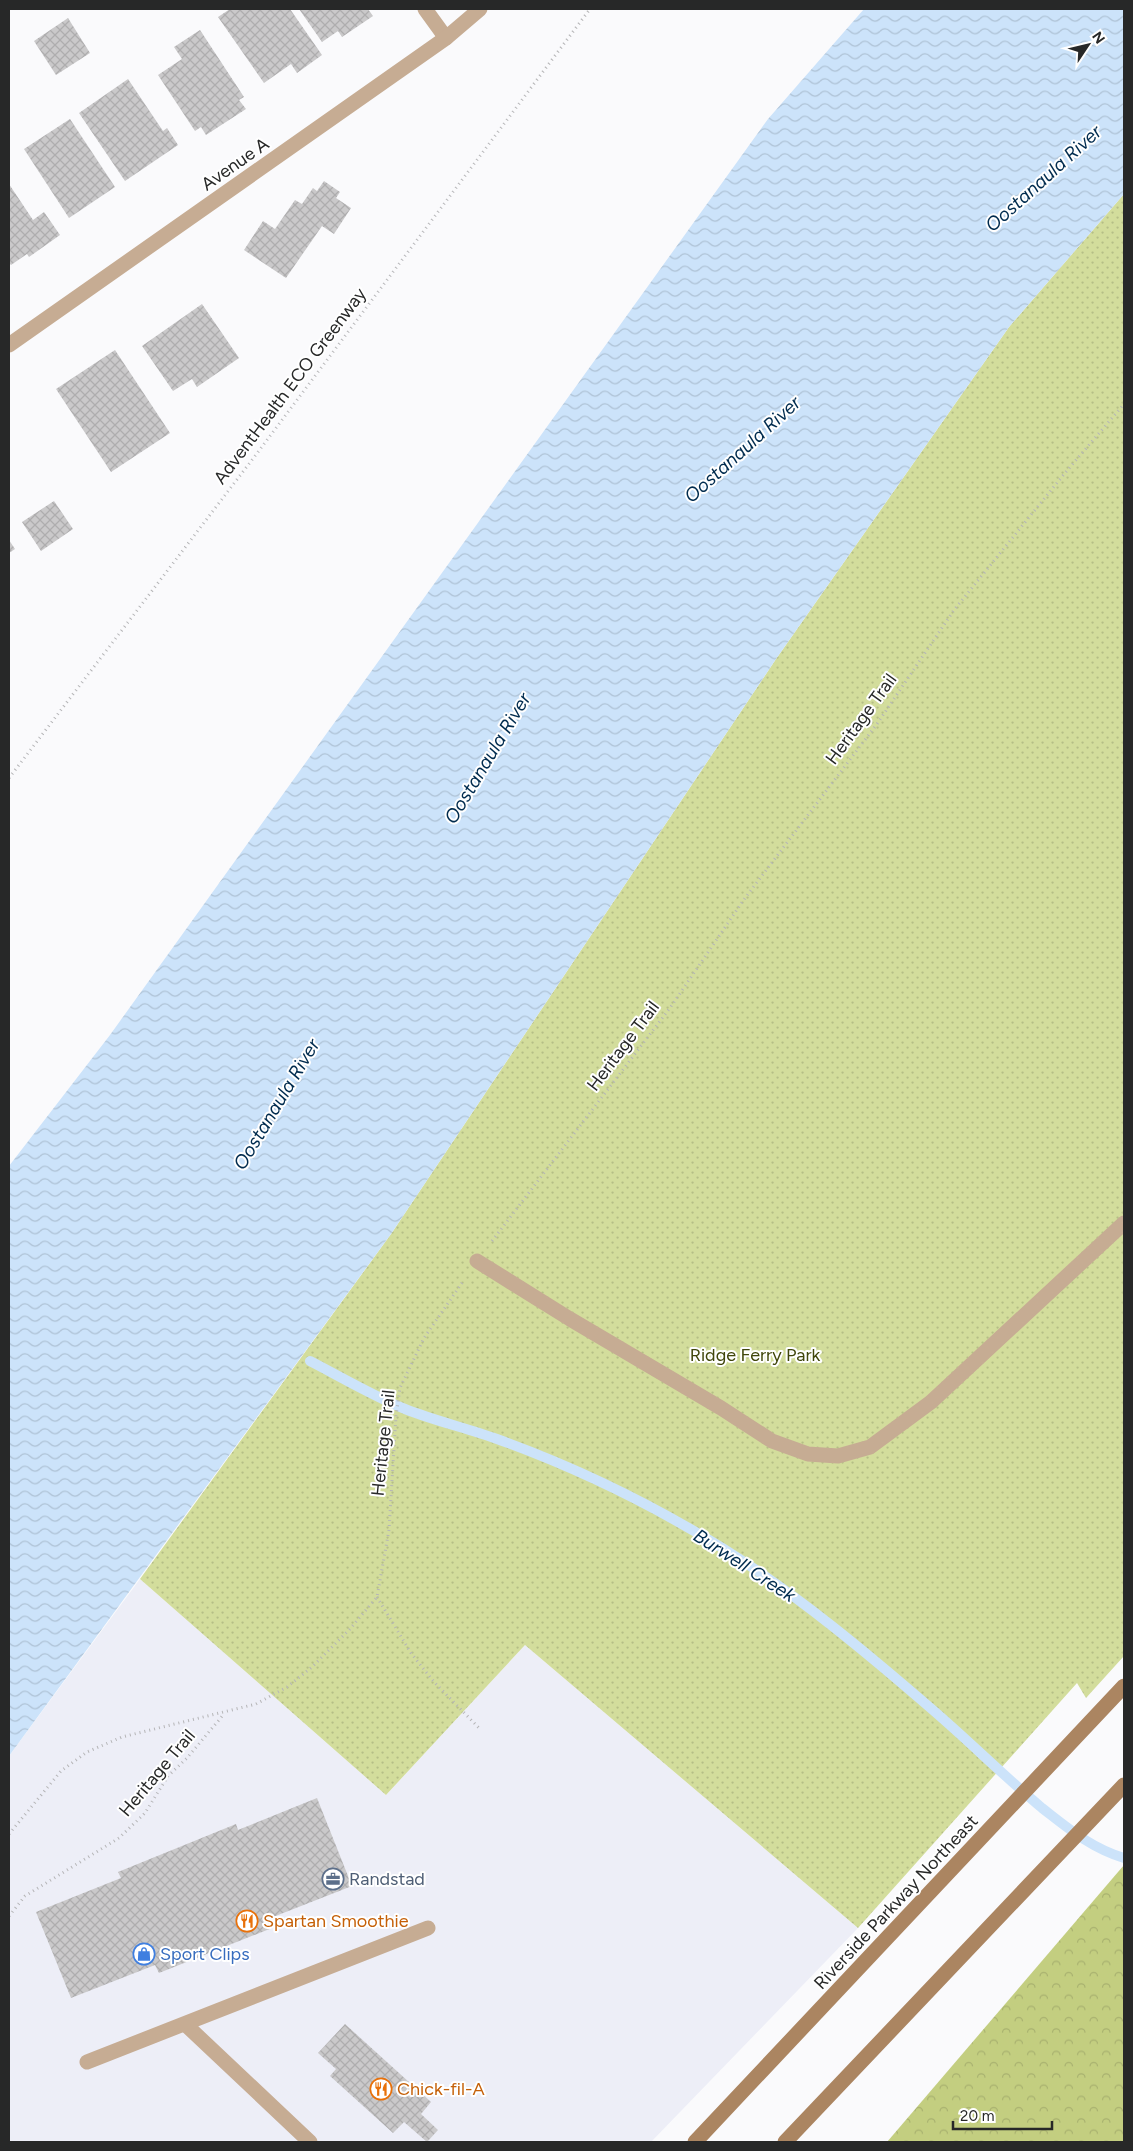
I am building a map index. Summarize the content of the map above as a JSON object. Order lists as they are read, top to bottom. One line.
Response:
{"streets":{"main road":["Riverside Parkway Northeast"],"street":["Avenue A"],"path":["AdventHealth ECO Greenway","Heritage Trail"]},"water":["Oostanaula River","Burwell Creek"],"parks":["Ridge Ferry Park"],"places":{"office":["Randstad"],"restaurant":["Spartan Smoothie","Chick-fil-A"],"shop":["Sport Clips"]},"scale_bar":"20 m","north":"top right"}
